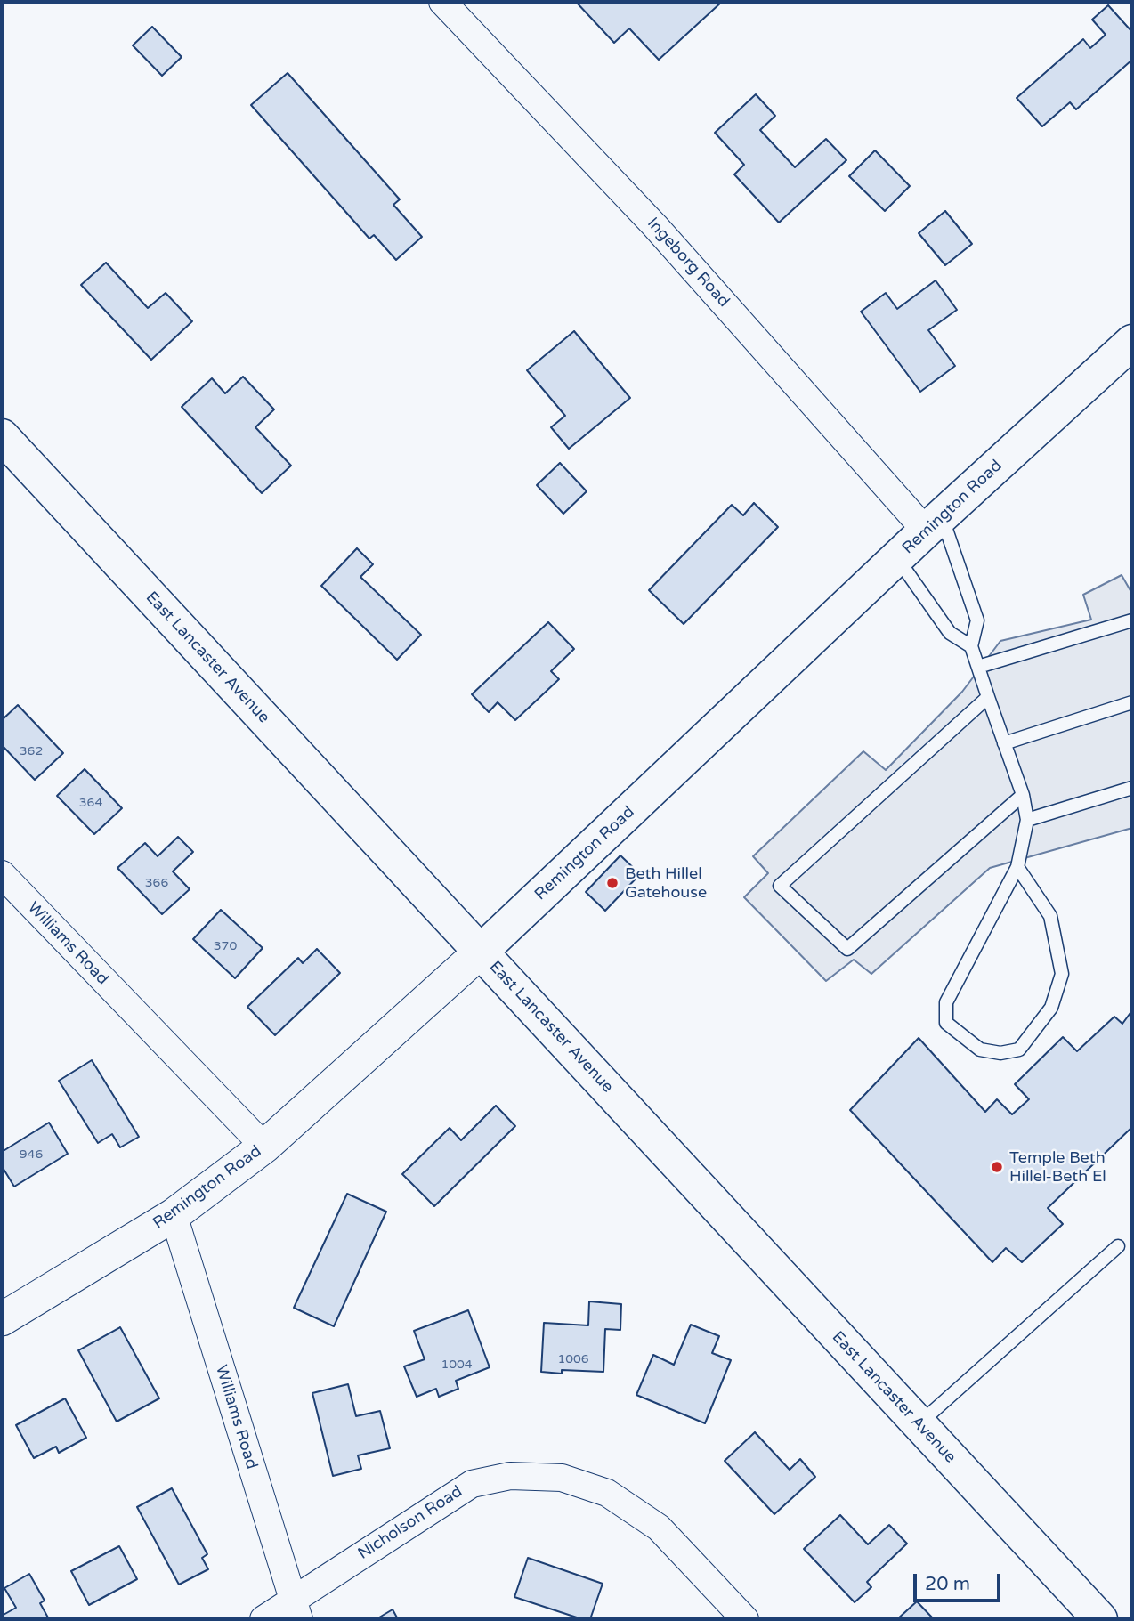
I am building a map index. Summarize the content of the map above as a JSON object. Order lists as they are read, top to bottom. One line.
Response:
{"streets":{"main road":["Remington Road","East Lancaster Avenue"],"street":["Ingeborg Road","Williams Road","Nicholson Road"]},"crossings":[["Ingeborg Road","Remington Road"],["Remington Road","East Lancaster Avenue"],["Remington Road","Williams Road"],["Williams Road","Nicholson Road"]],"places":["Beth Hillel Gatehouse","Temple Beth Hillel-Beth El"],"house_numbers":["362","364","366","370","946","1006","1004"],"scale_bar":"20 m"}
